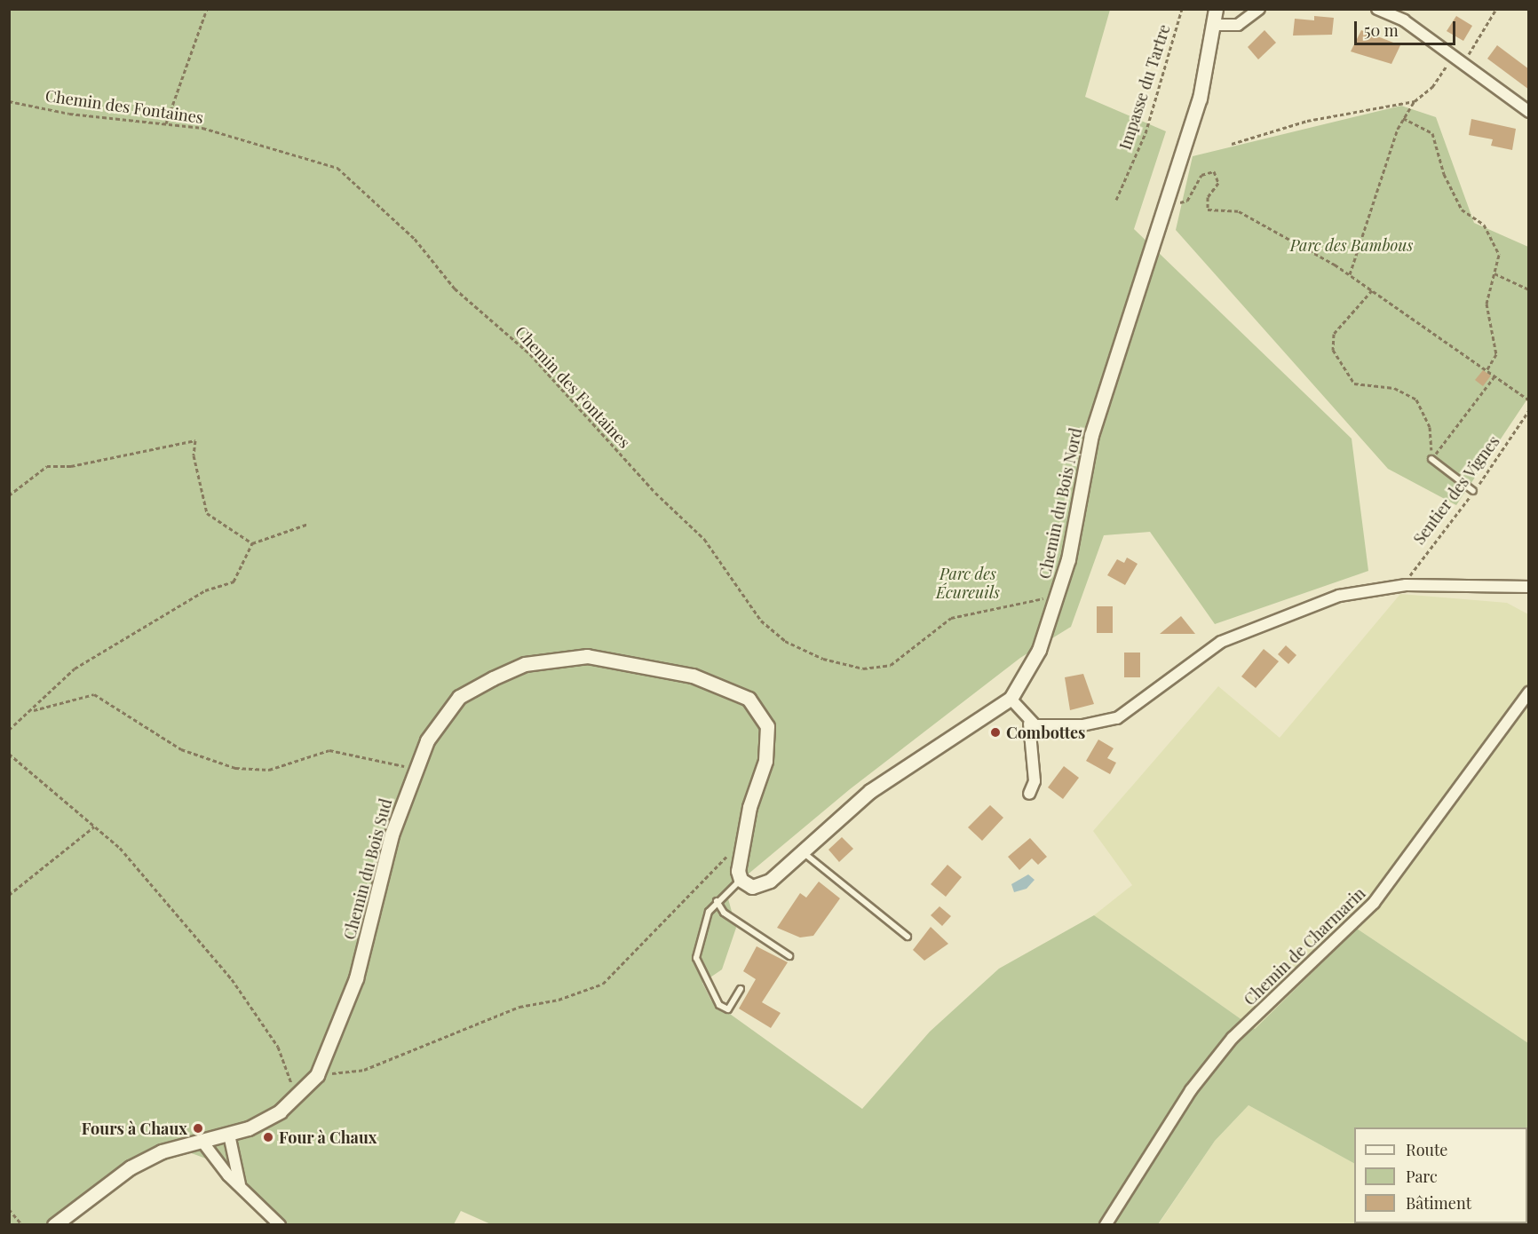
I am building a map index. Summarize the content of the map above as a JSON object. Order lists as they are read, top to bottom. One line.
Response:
{"streets":{"street":["Chemin du Bois Nord","Chemin du Bois Sud","Chemin de Charmarin"],"path":["Impasse du Tartre","Chemin des Fontaines","Sentier des Vignes"]},"crossings":[["Chemin des Fontaines","Chemin du Bois Nord"],["Chemin du Bois Nord","Chemin du Bois Sud"]],"parks":["Parc des Bambous","Parc des Écureuils"],"places":["Combottes","Fours à Chaux","Four à Chaux"],"legend":["Route","Parc","Bâtiment"],"scale_bar":"50 m"}
